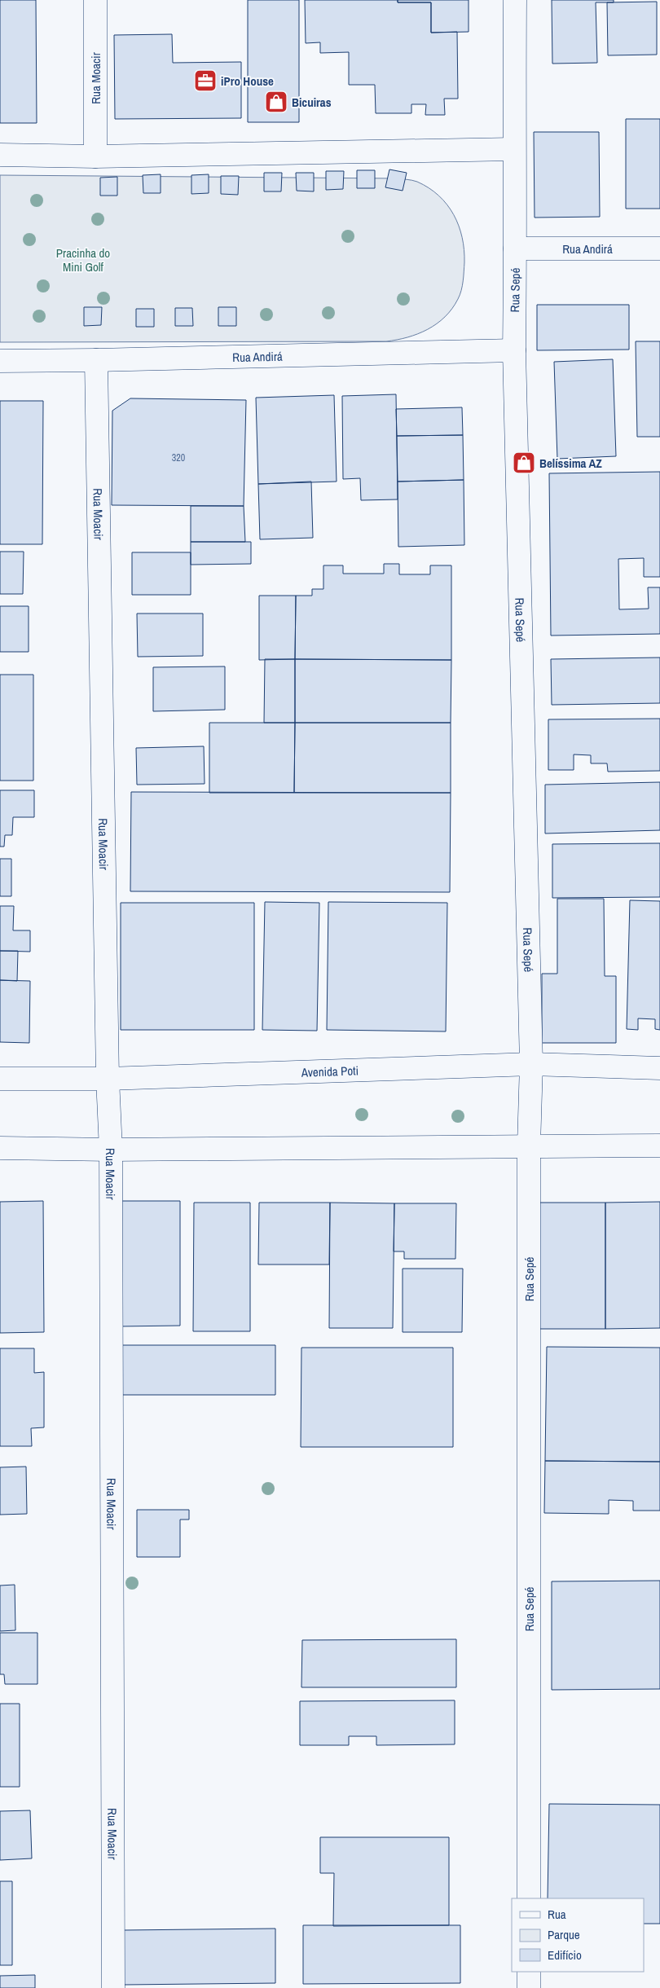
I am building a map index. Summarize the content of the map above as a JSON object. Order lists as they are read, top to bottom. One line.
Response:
{"streets":{"street":["Rua Moacir","Rua Andirá","Rua Sepé","Avenida Poti"]},"crossings":[["Rua Moacir","Rua Andirá"],["Rua Moacir","Avenida Poti"],["Rua Andirá","Rua Sepé"],["Rua Sepé","Avenida Poti"]],"parks":["Pracinha do Mini Golf"],"places":{"office":["iPro House"],"shop":["Bicuiras","Belíssima AZ"]},"house_numbers":["320"],"legend":["Rua","Parque","Edifício"]}
